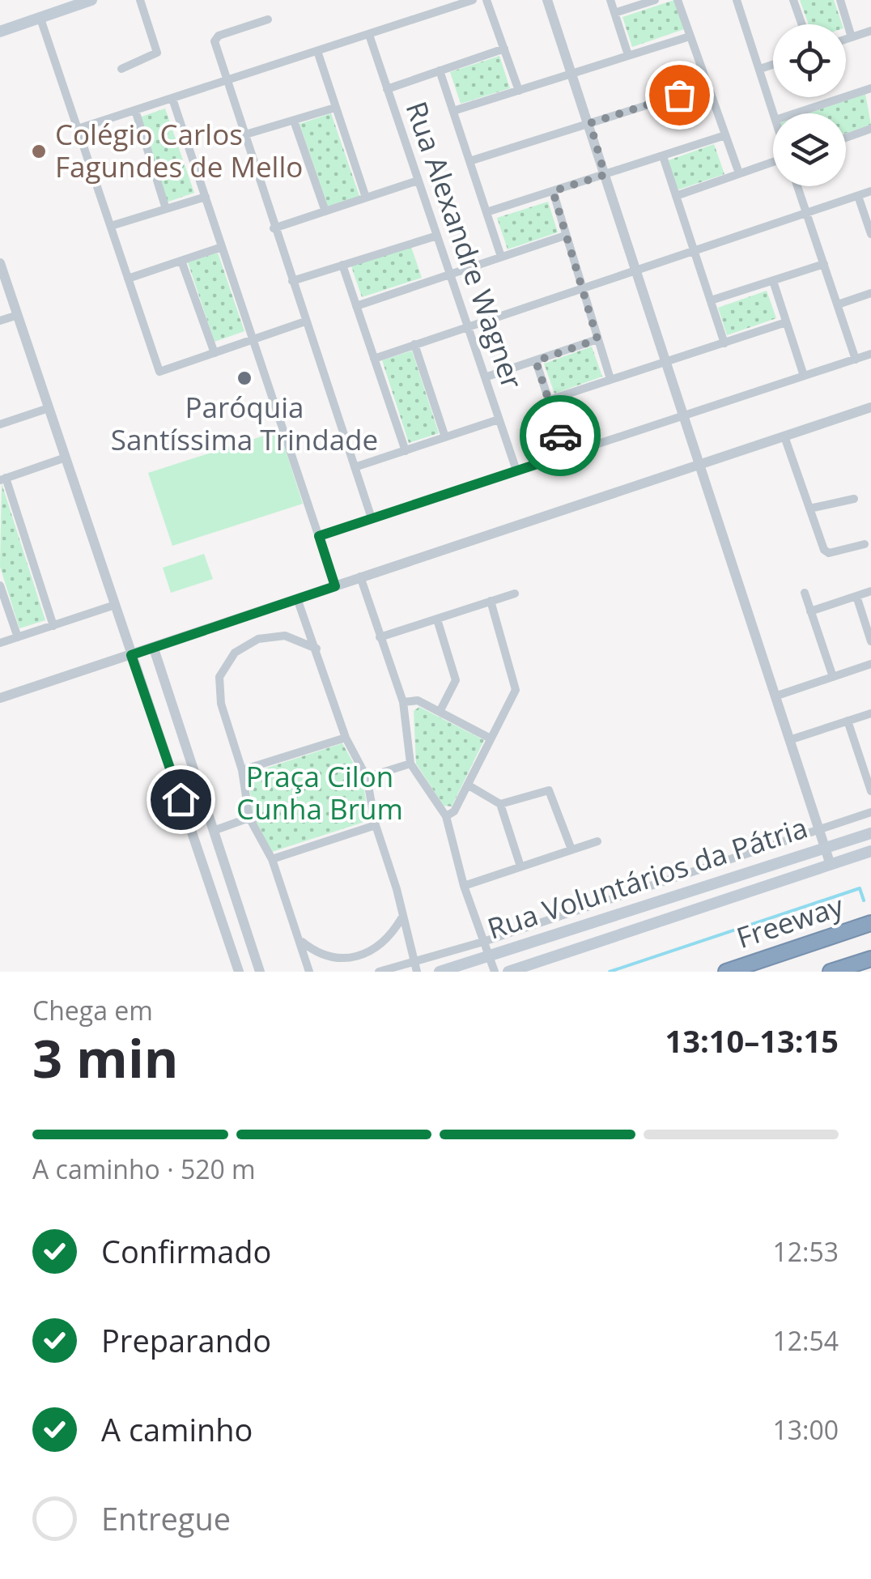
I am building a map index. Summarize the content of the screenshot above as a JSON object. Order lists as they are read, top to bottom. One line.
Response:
{"streets":{"highway":["Freeway"],"main road":["Rua Voluntários da Pátria"],"street":["Rua Alexandre Wagner"]},"parks":["Praça Cilon Cunha Brum"],"places":["Colégio Carlos Fagundes de Mello","Paróquia Santíssima Trindade"],"page":{"heading":["3 min","Chega em","13:10–13:15"],"bar":"A caminho · 520 m","list":[["Confirmado","12:53"],["Preparando","12:54"],["A caminho","13:00"],"Entregue"]}}
